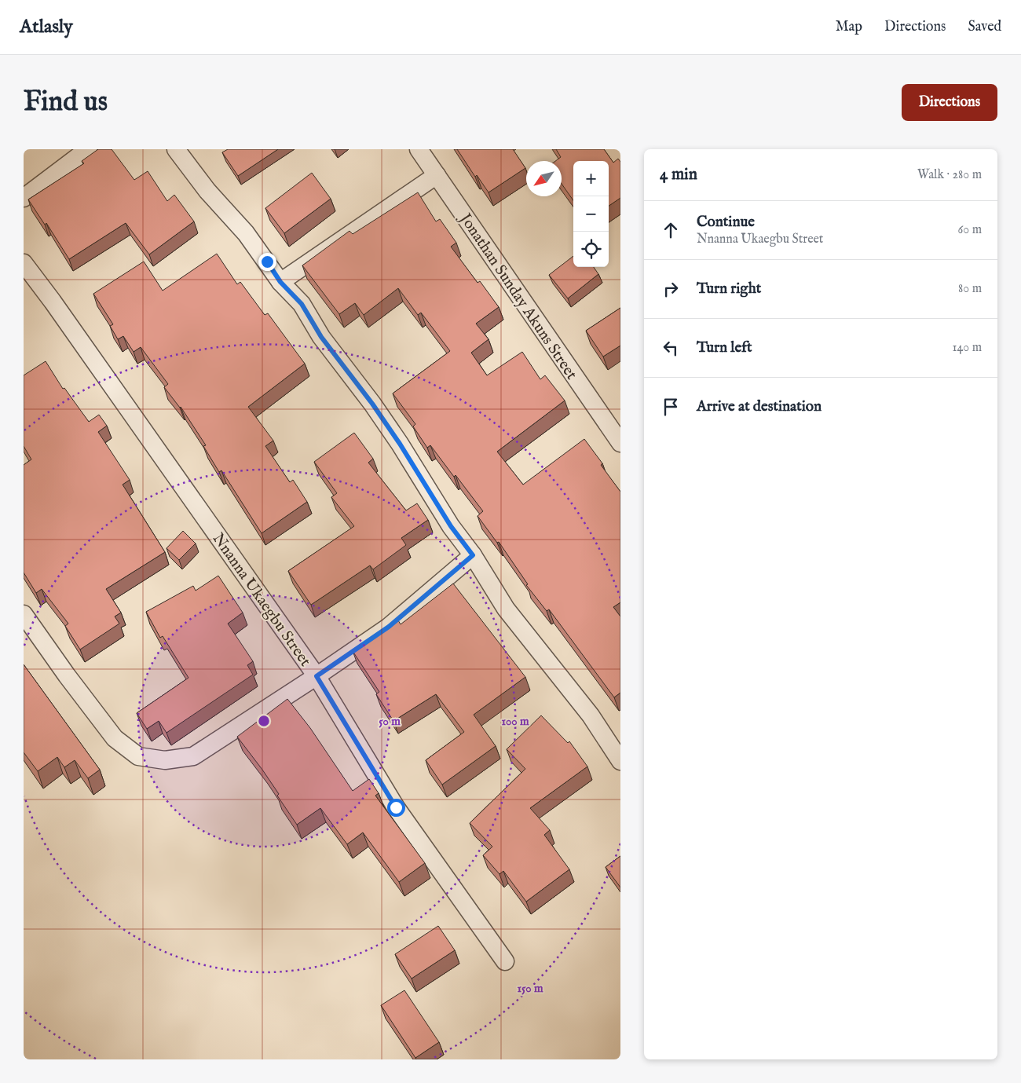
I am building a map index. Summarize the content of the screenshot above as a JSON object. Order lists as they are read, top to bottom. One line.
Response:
{"streets":{"street":["Jonathan Sunday Akuns Street","Nnanna Ukaegbu Street"]},"north":"bottom left","page":{"header":"Atlasly","nav":["Map","Directions","Saved"],"buttons":"Directions","title":"Find us","heading":["4 min","Walk · 280 m"],"map_buttons":["+","−"],"list":[["Continue","Nnanna Ukaegbu Street","60 m"],["Turn right","80 m"],["Turn left","140 m"],"Arrive at destination"]},"rings":["50 m","100 m","150 m"]}
